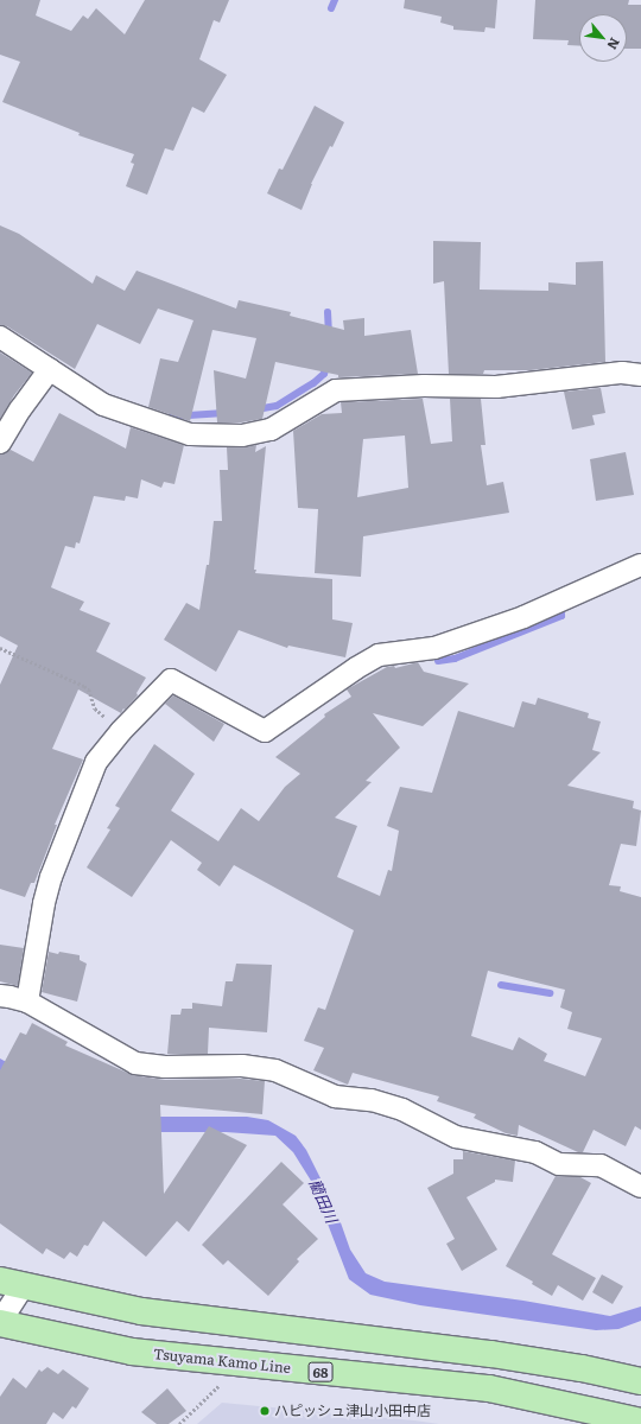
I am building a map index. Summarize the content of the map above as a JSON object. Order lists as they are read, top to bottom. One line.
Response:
{"streets":{"main road":["Tsuyama Kamo Line","68"]},"water":["藺田川"],"places":["ハピッシュ津山小田中店"],"north":"bottom right"}
